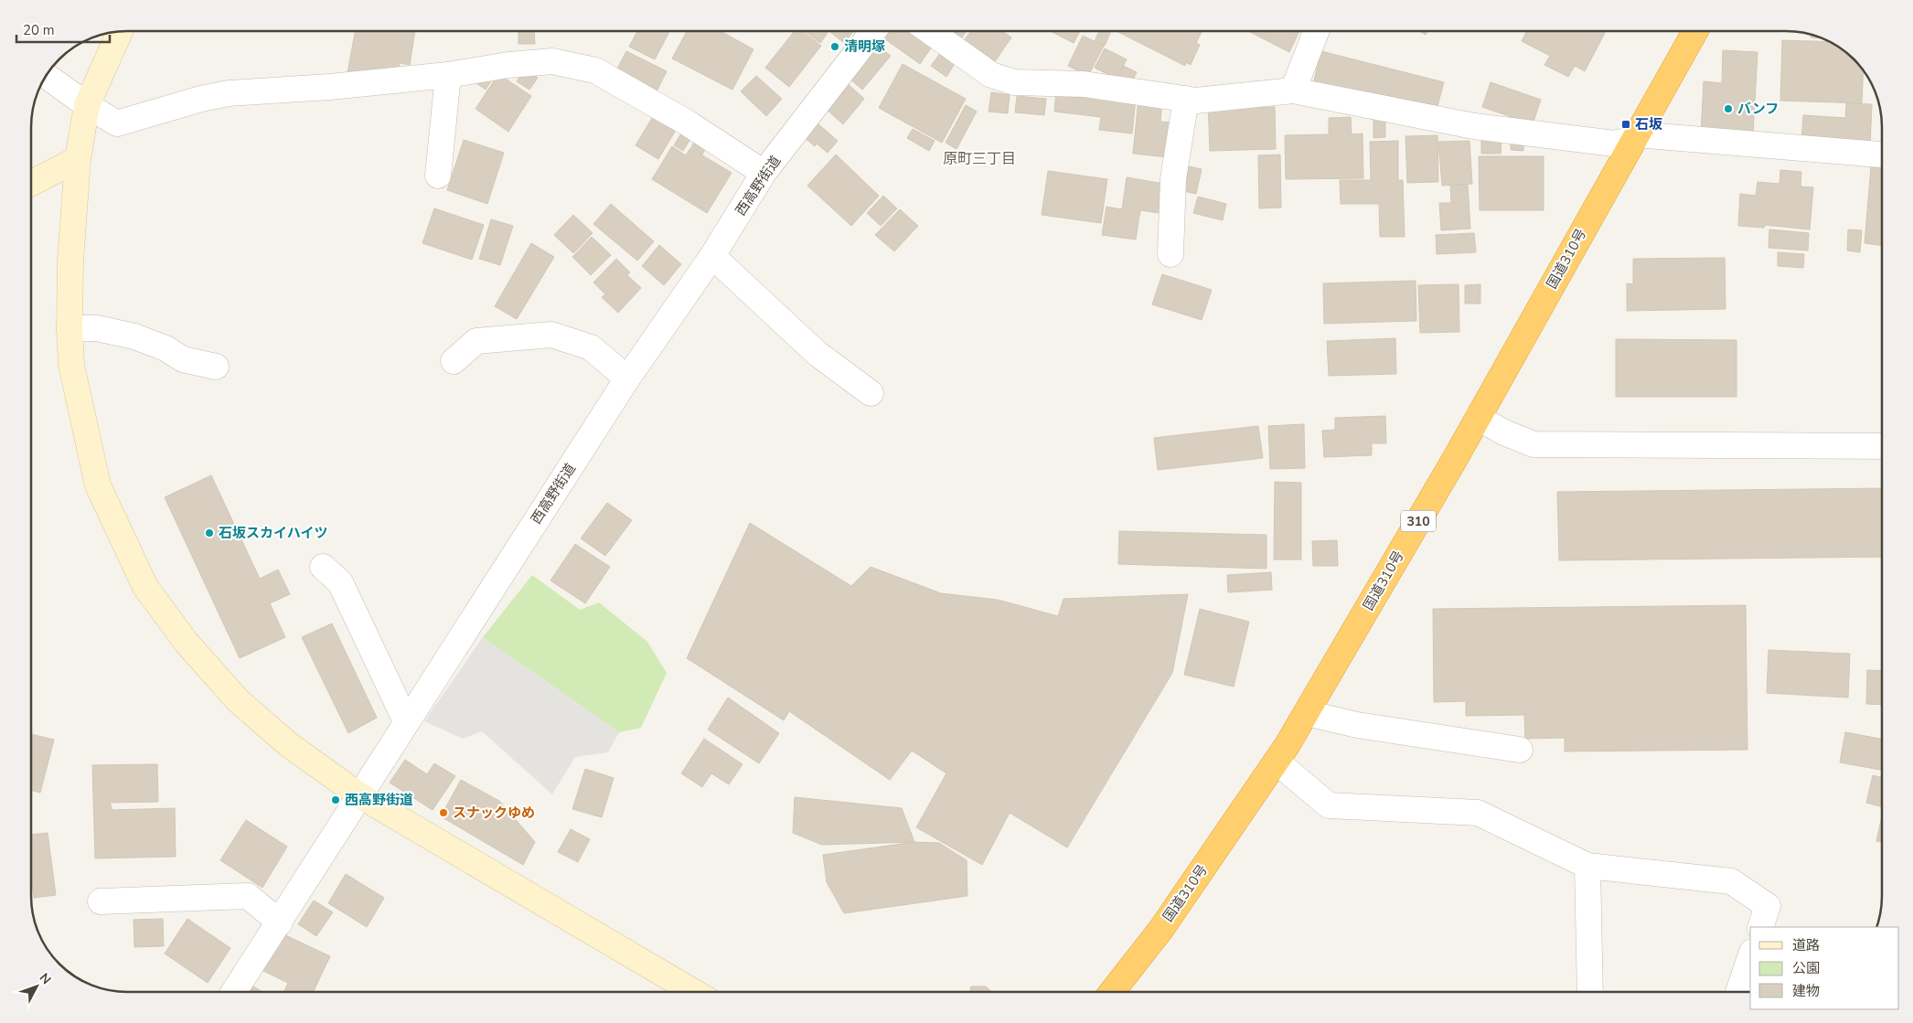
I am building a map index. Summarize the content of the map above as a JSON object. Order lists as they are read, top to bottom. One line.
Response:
{"streets":{"highway":["国道310号","310"],"street":["西高野街道"]},"districts":["原町三丁目"],"places":{"other":["清明塚","バンフ","石坂スカイハイツ","西高野街道","スナックゆめ"],"transit":["石坂"]},"legend":["道路","公園","建物"],"scale_bar":"20 m","north":"top right"}
